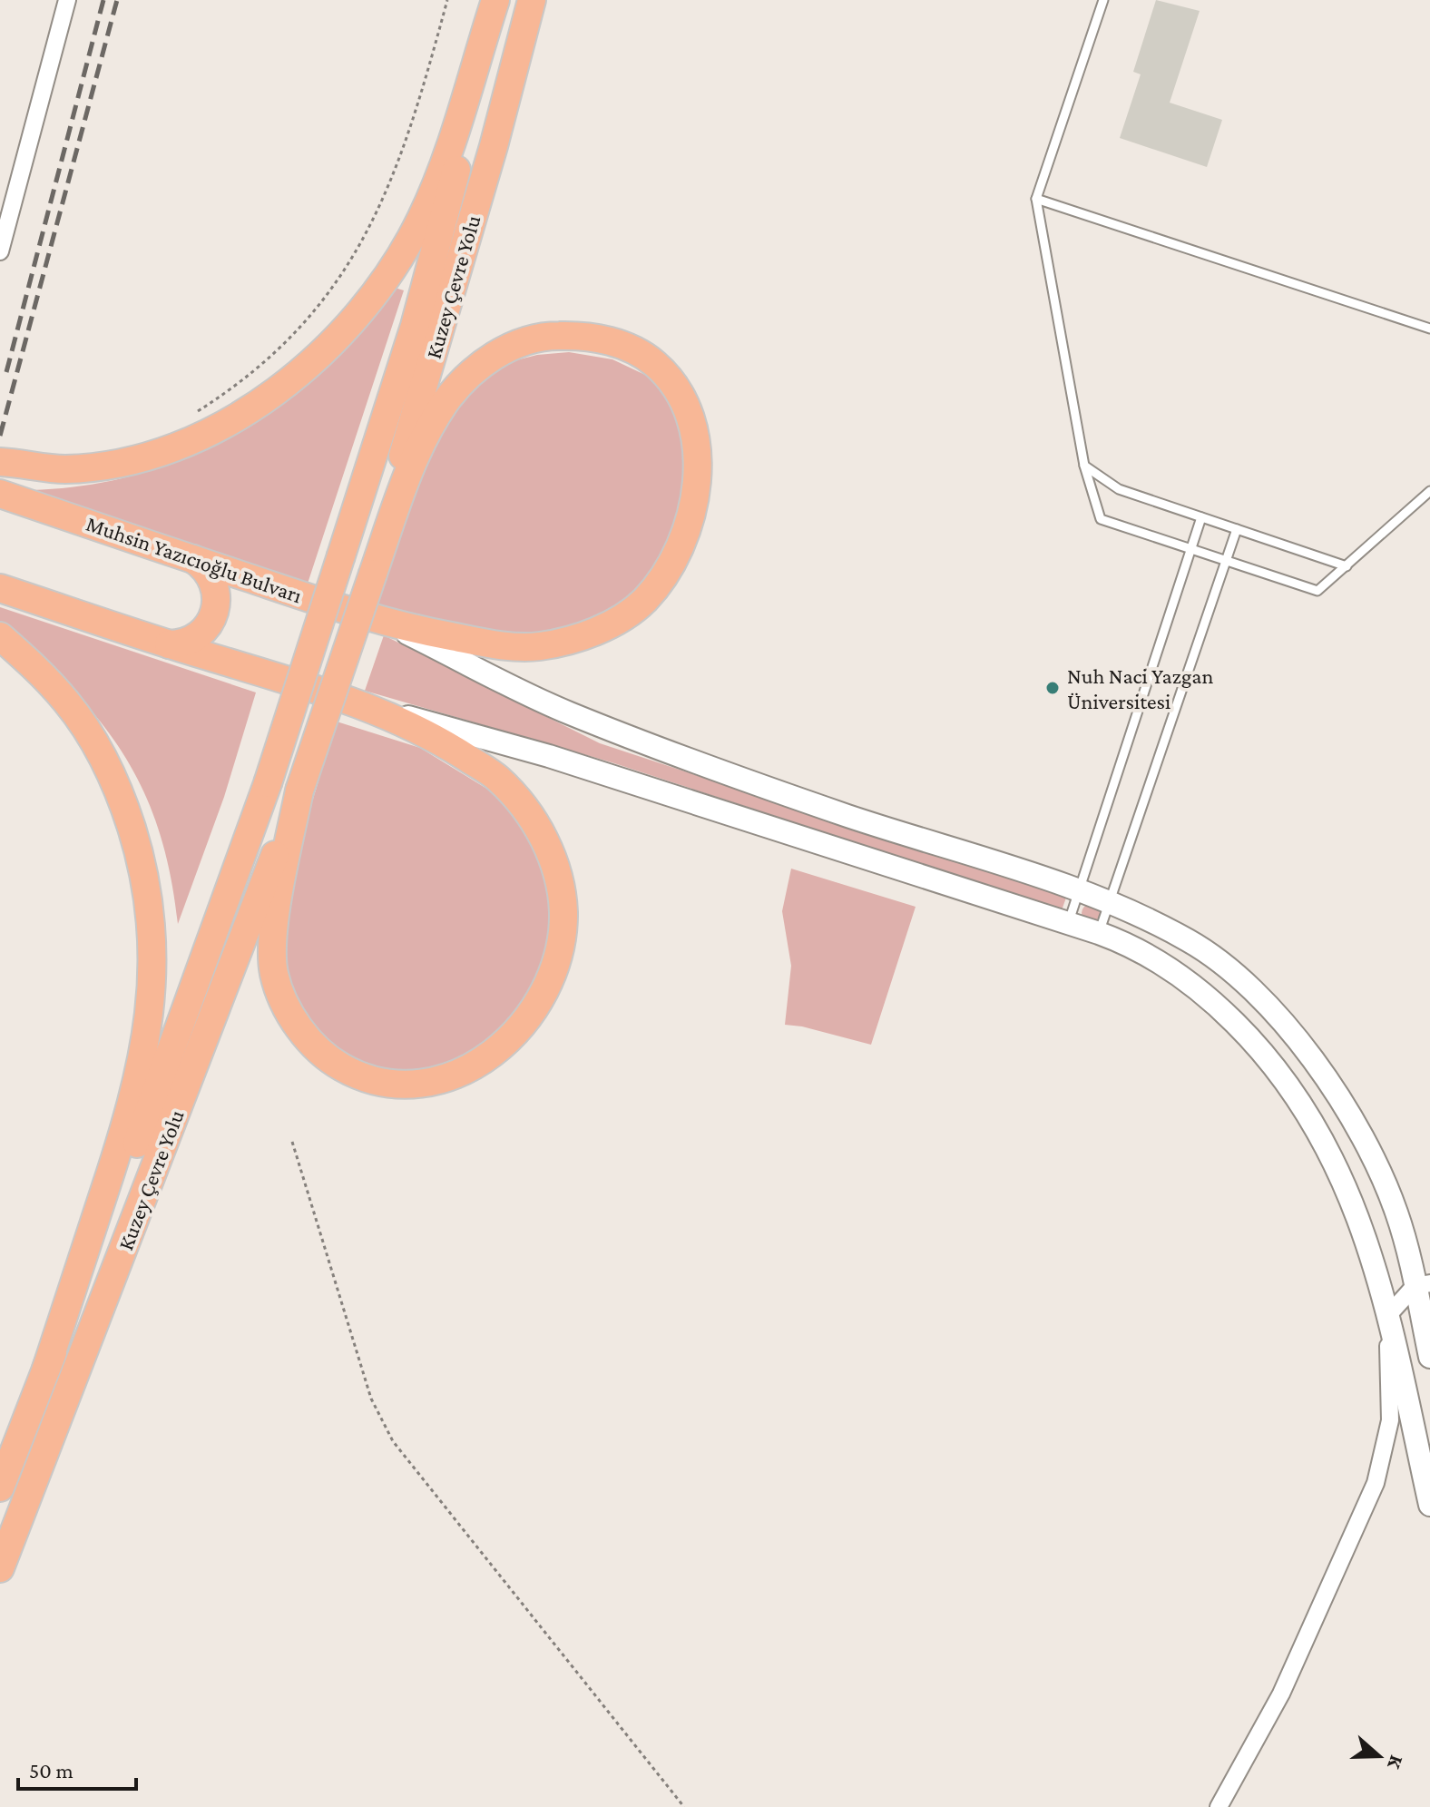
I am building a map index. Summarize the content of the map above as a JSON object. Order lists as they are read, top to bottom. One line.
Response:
{"streets":{"highway":["Kuzey Çevre Yolu","Muhsin Yazıcıoğlu Bulvarı"]},"crossings":[["Kuzey Çevre Yolu","Muhsin Yazıcıoğlu Bulvarı"]],"places":["Nuh Naci Yazgan Üniversitesi"],"scale_bar":"50 m","north":"right"}
